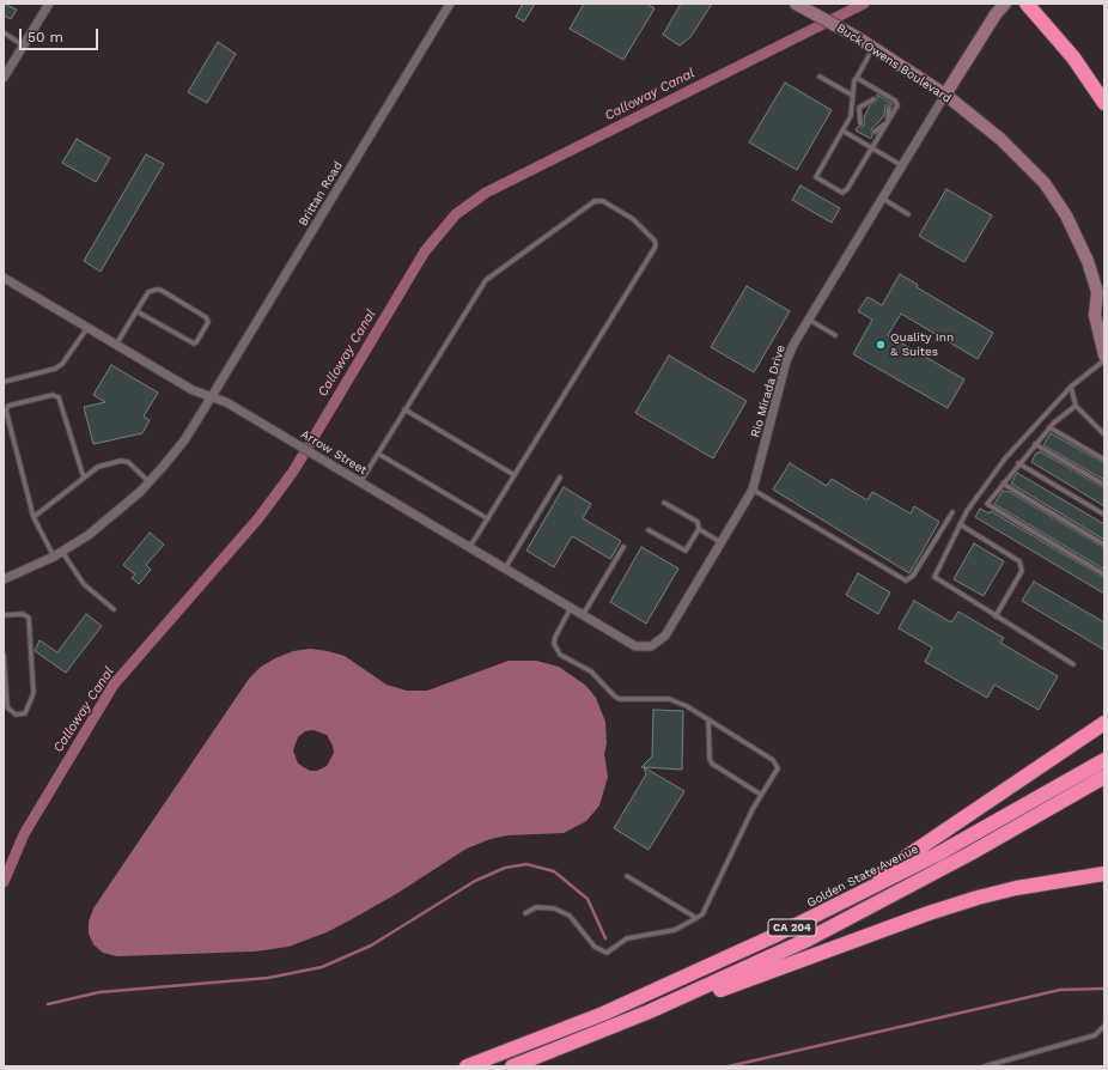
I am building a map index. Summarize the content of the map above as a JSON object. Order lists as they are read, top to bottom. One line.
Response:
{"streets":{"highway":["Golden State Avenue","CA 204"],"main road":["Buck Owens Boulevard"],"street":["Brittan Road","Rio Mirada Drive","Arrow Street"]},"crossings":[["Buck Owens Boulevard","Rio Mirada Drive"],["Brittan Road","Arrow Street"],["Rio Mirada Drive","Arrow Street"]],"water":["Calloway Canal"],"places":["Quality Inn & Suites"],"scale_bar":"50 m"}
